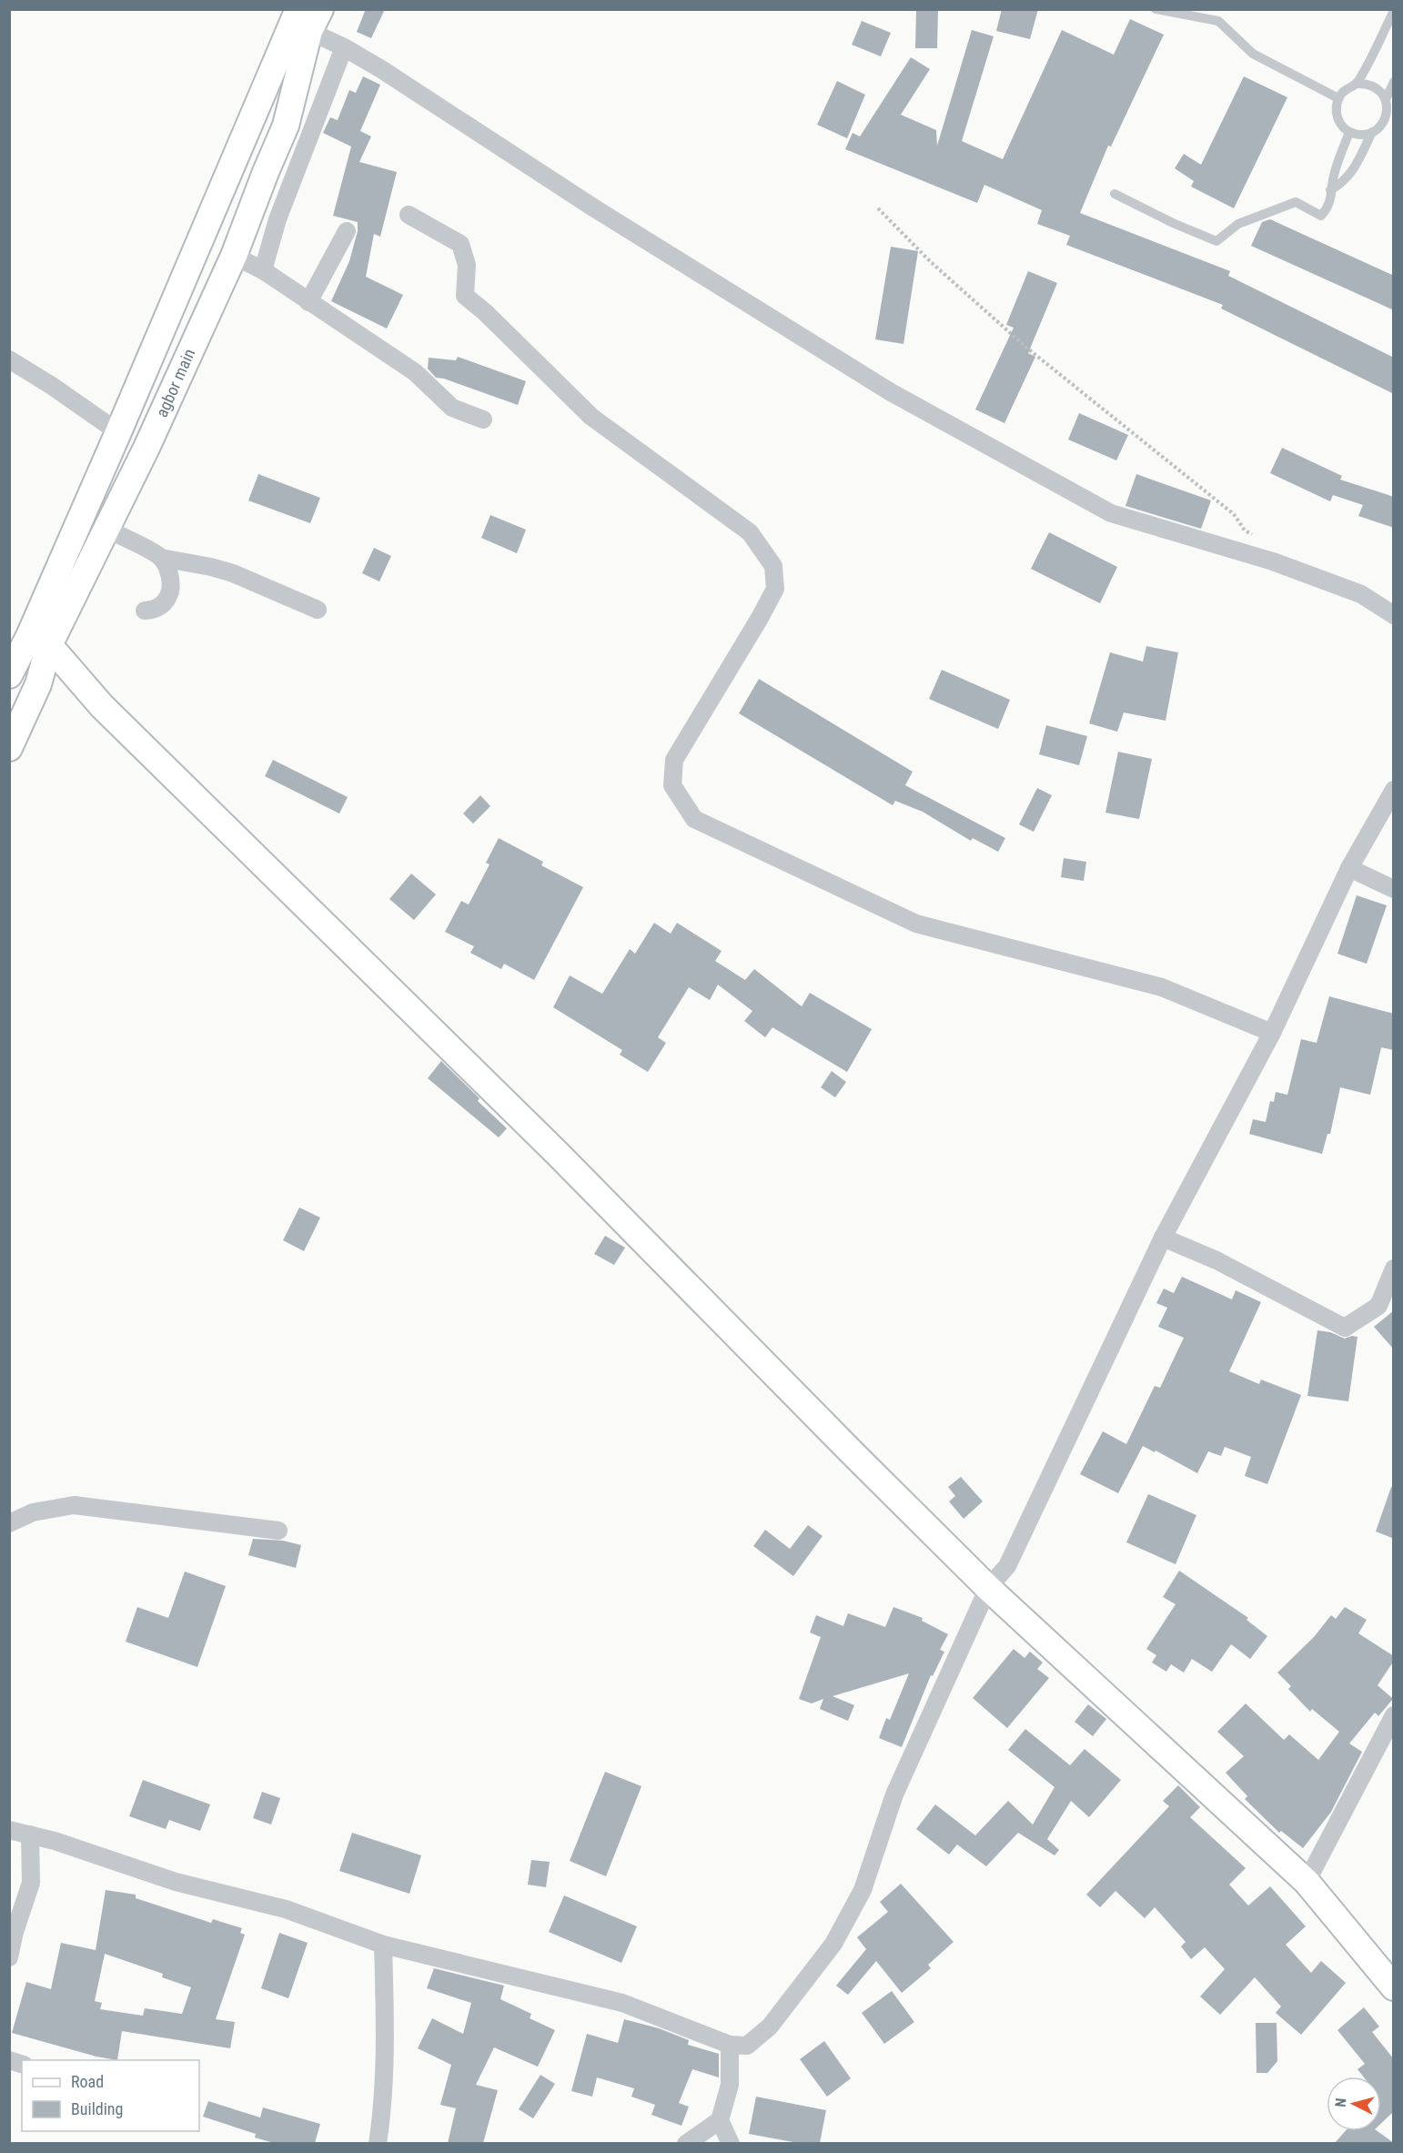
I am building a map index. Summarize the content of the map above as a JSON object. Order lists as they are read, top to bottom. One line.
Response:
{"streets":{"street":["agbor main"]},"legend":["Road","Building"],"north":"left"}
